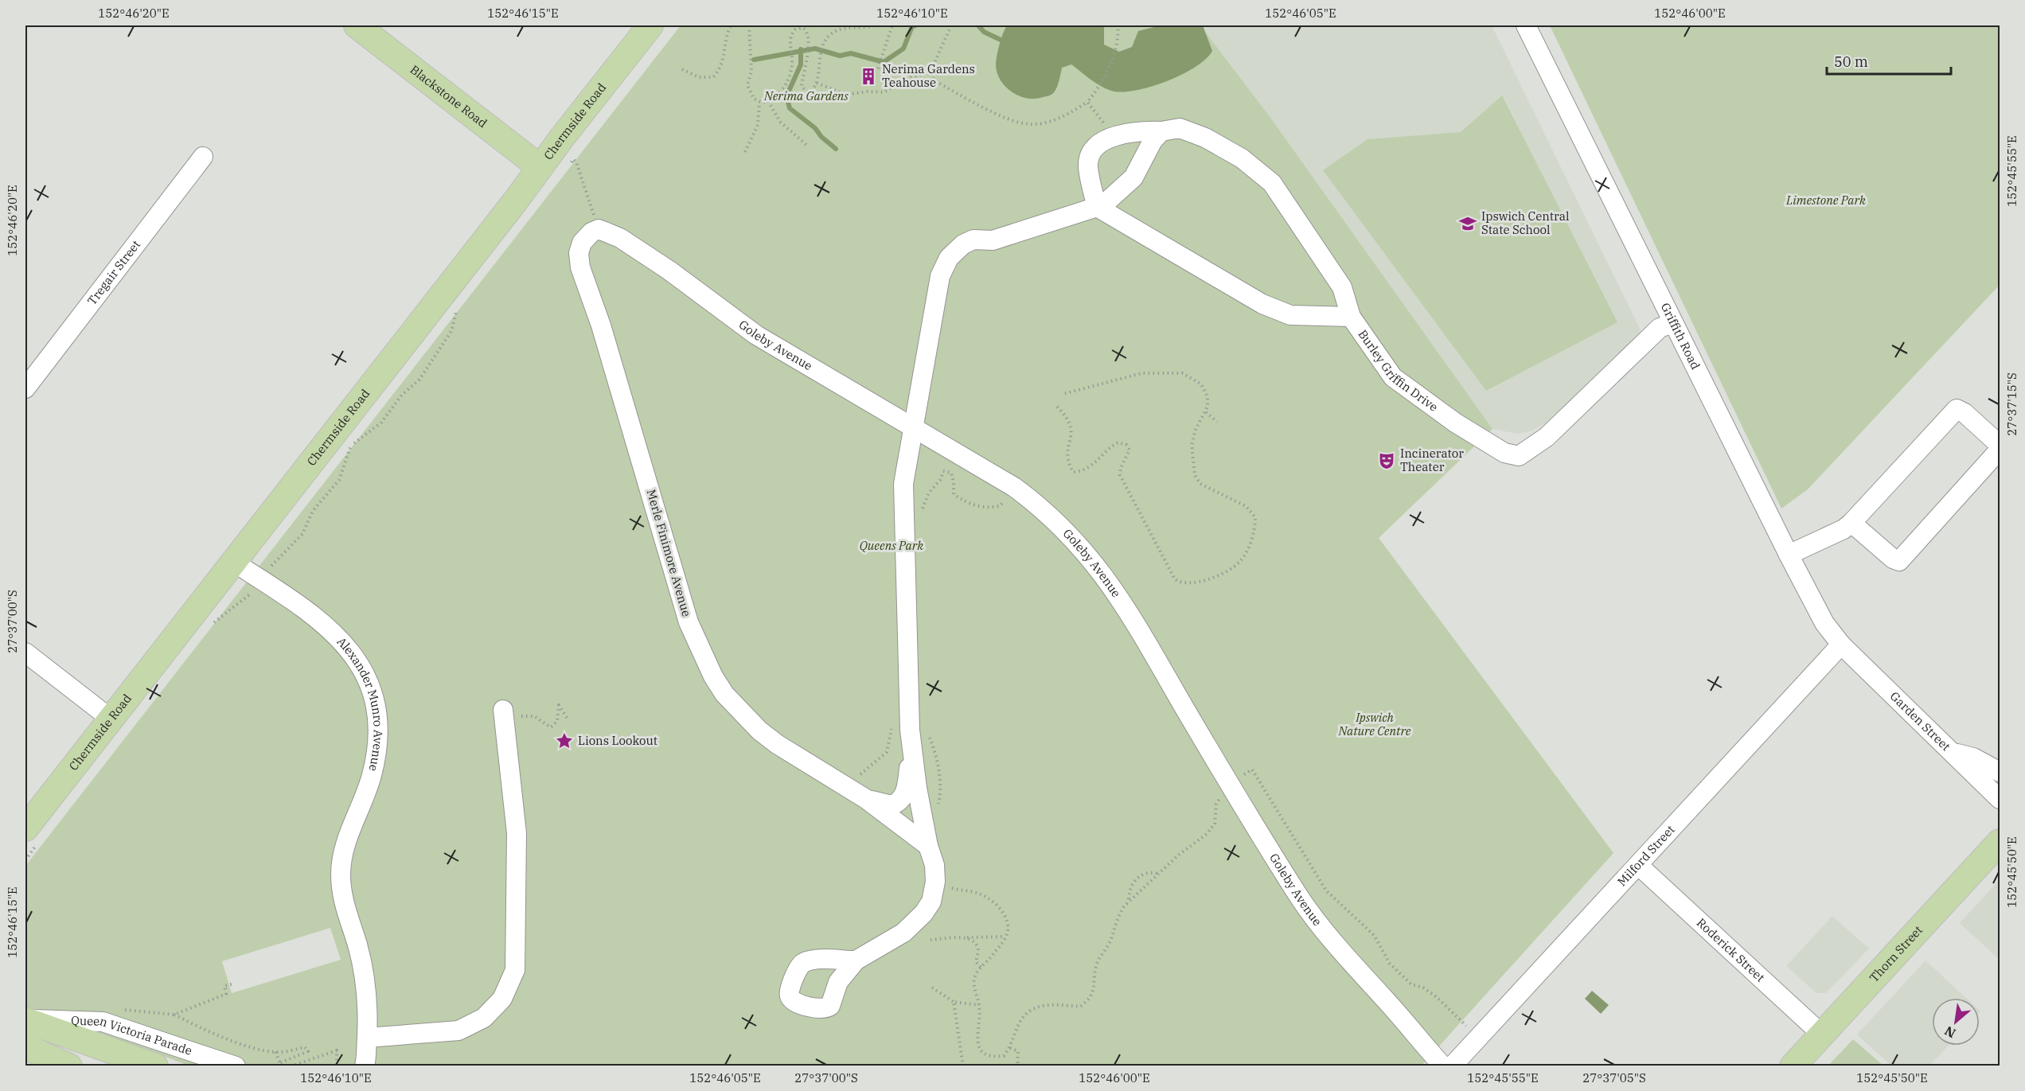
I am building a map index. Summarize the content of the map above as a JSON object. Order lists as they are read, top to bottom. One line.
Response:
{"streets":{"main road":["Blackstone Road","Chermside Road","Thorn Street","Queen Victoria Parade"],"street":["Tregair Street","Griffith Road","Goleby Avenue","Burley Griffin Drive","Merle Finimore Avenue","Alexander Munro Avenue","Garden Street","Milford Street","Roderick Street"]},"crossings":[["Blackstone Road","Chermside Road"],["Chermside Road","Alexander Munro Avenue"],["Griffith Road","Burley Griffin Drive"],["Griffith Road","Garden Street"],["Griffith Road","Milford Street"],["Goleby Avenue","Merle Finimore Avenue"],["Burley Griffin Drive","Merle Finimore Avenue"],["Garden Street","Milford Street"],["Milford Street","Roderick Street"],["Roderick Street","Thorn Street"]],"parks":["Nerima Gardens","Limestone Park","Queens Park","Ipswich Nature Centre"],"places":{"building":["Nerima Gardens Teahouse"],"school or university":["Ipswich Central State School"],"theatre":["Incinerator Theater"],"place":["Lions Lookout"]},"scale_bar":"50 m","north":"bottom left","coordinates":["152°46'20\"E","152°46'15\"E","152°46'10\"E","152°46'05\"E","152°46'00\"E","152°45'55\"E","27°37'15\"S","27°37'00\"S","152°45'50\"E","27°37'05\"S"]}
